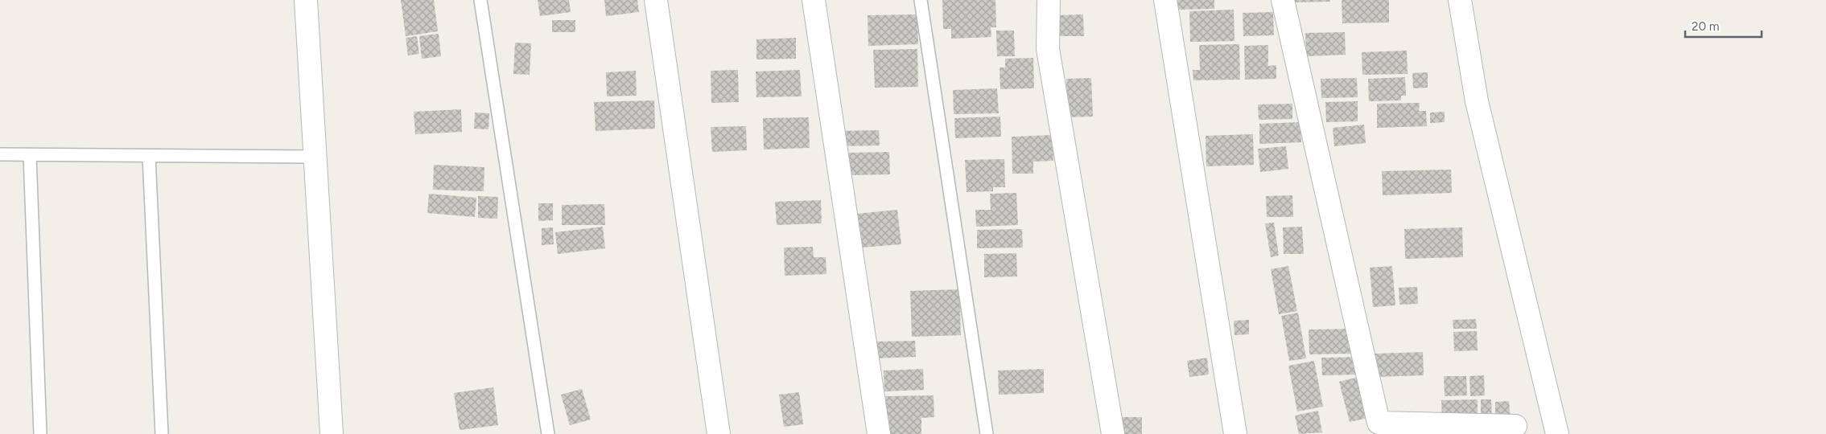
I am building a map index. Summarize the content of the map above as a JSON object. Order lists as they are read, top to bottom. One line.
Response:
{"scale_bar":"20 m"}
